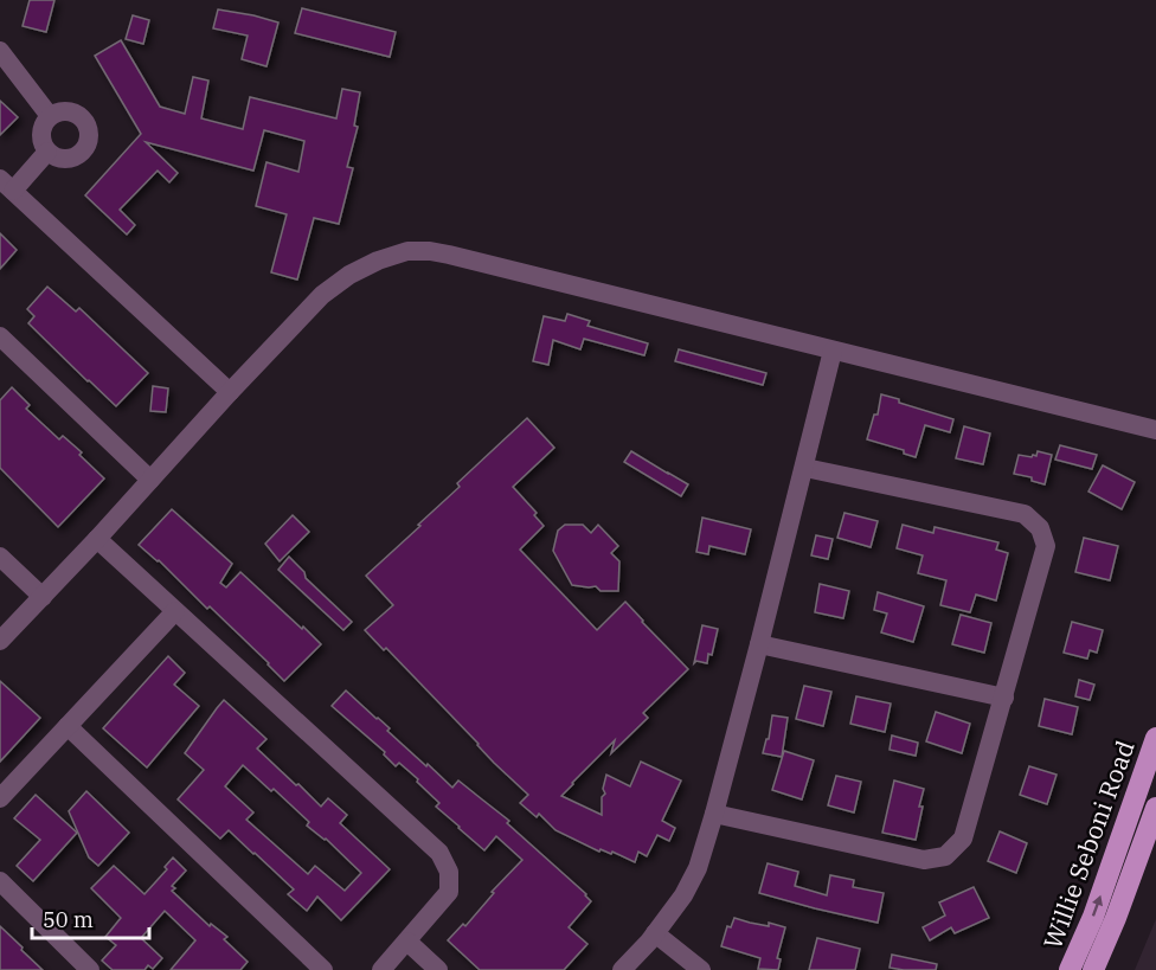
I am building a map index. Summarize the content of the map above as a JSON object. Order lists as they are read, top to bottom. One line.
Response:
{"streets":{"main road":["Willie Seboni Road"]},"scale_bar":"50 m"}
